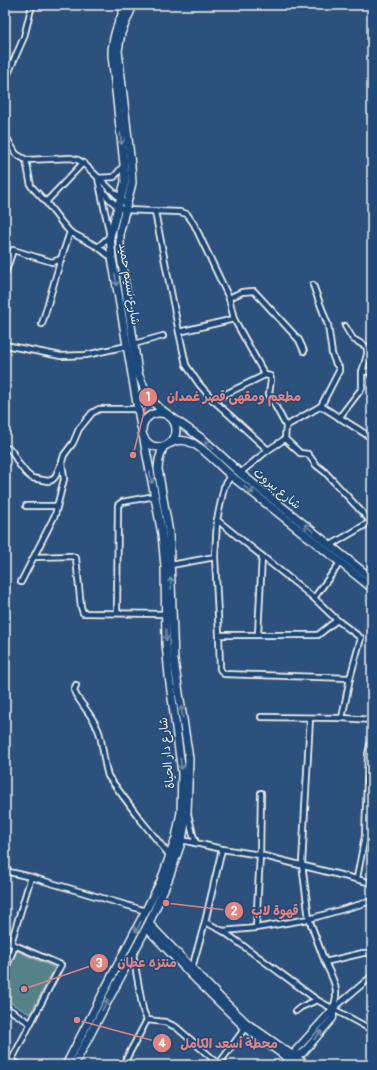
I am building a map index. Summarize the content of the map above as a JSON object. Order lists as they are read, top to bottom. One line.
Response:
{"streets":{"main road":["شارع نسيم حميد","شارع بيروت","شارع دار الحياة"]},"crossings":[["شارع نسيم حميد","شارع بيروت"],["شارع نسيم حميد","شارع دار الحياة"],["شارع بيروت","شارع دار الحياة"]],"places":["مطعم ومقهى قصر غمدان","قهوة لاب","منتزه عطان","محطة أسعد الكامل"]}
